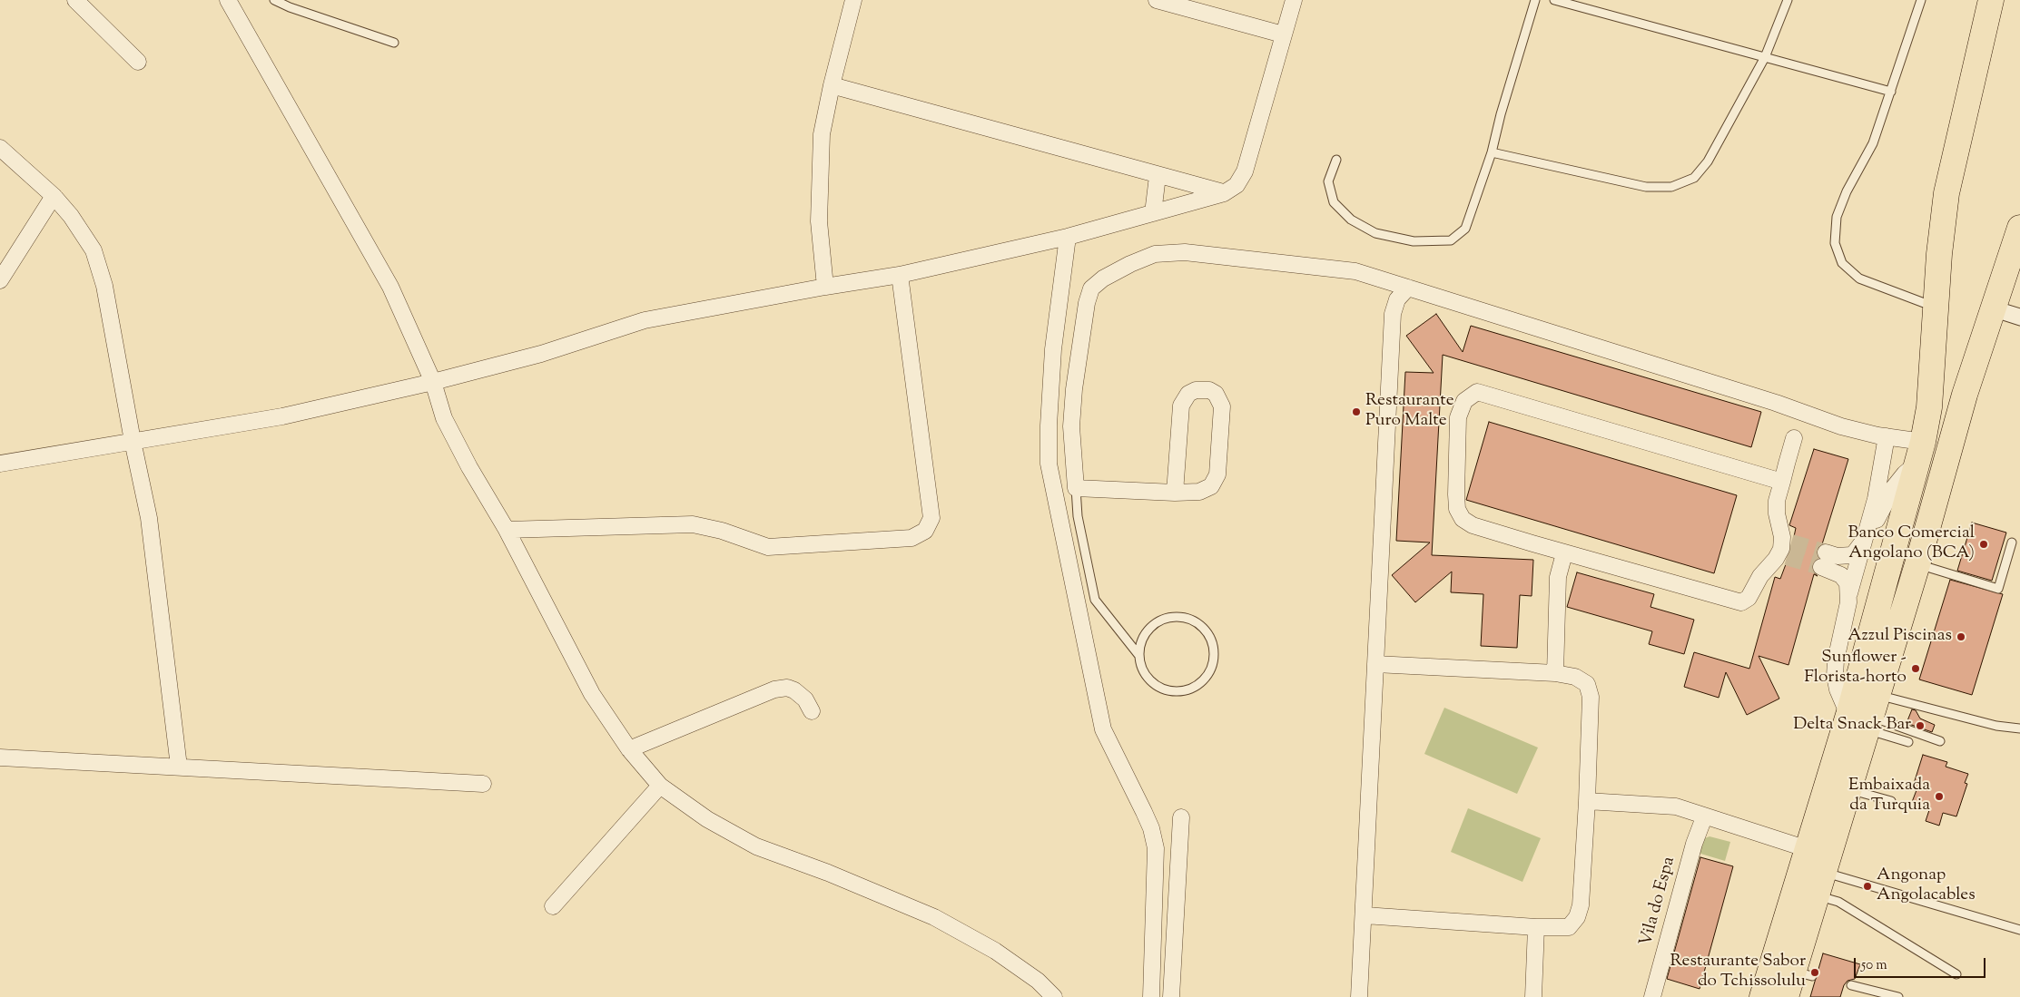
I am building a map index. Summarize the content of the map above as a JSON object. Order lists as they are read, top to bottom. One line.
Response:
{"streets":{"street":["Vila do Espa"]},"places":["Restaurante Puro Malte","Banco Comercial Angolano (BCA)","Azzul Piscinas","Sunflower - Florista-horto","Delta Snack Bar","Embaixada da Turquia","Angonap Angolacables","Restaurante Sabor do Tchissolulu"],"scale_bar":"50 m"}
